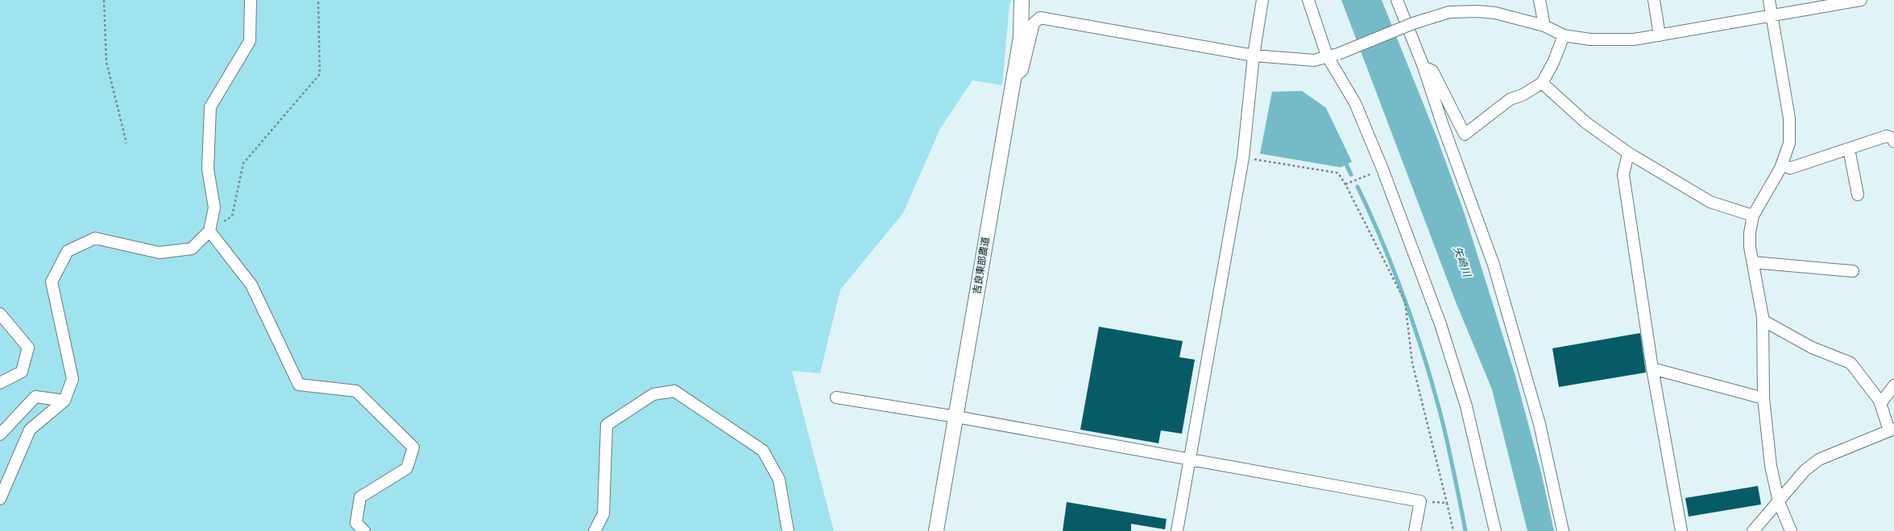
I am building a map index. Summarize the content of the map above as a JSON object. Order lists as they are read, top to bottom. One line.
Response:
{"streets":{"street":["吉良東部農道"]},"water":["矢崎川"]}
